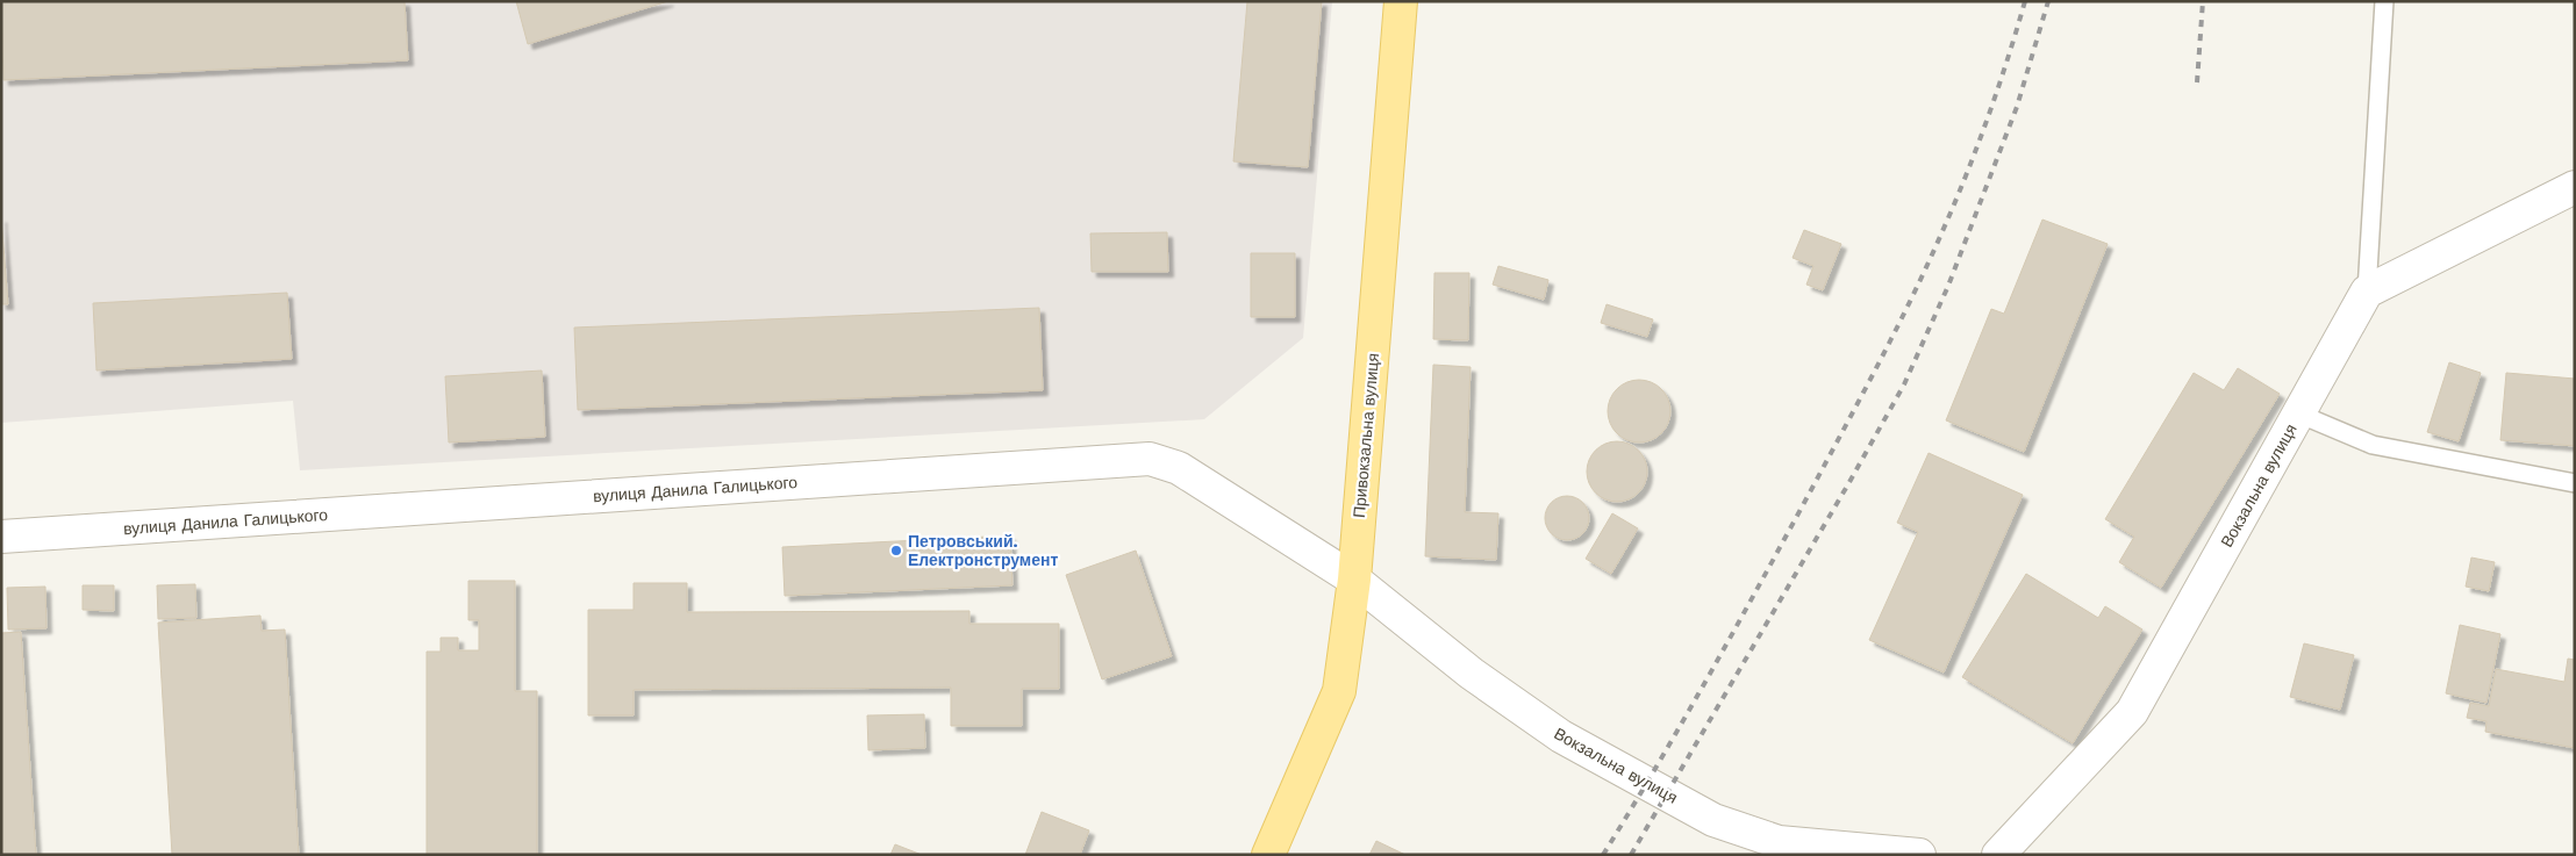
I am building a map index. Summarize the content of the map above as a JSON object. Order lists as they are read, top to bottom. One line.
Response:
{"streets":{"main road":["Привокзальна вулиця"],"street":["Вокзальна вулиця","вулиця Данила Галицького"]},"crossings":[["Привокзальна вулиця","Вокзальна вулиця"],["Привокзальна вулиця","вулиця Данила Галицького"],["Вокзальна вулиця","вулиця Данила Галицького"]],"places":["Петровський. Електронструмент"]}
